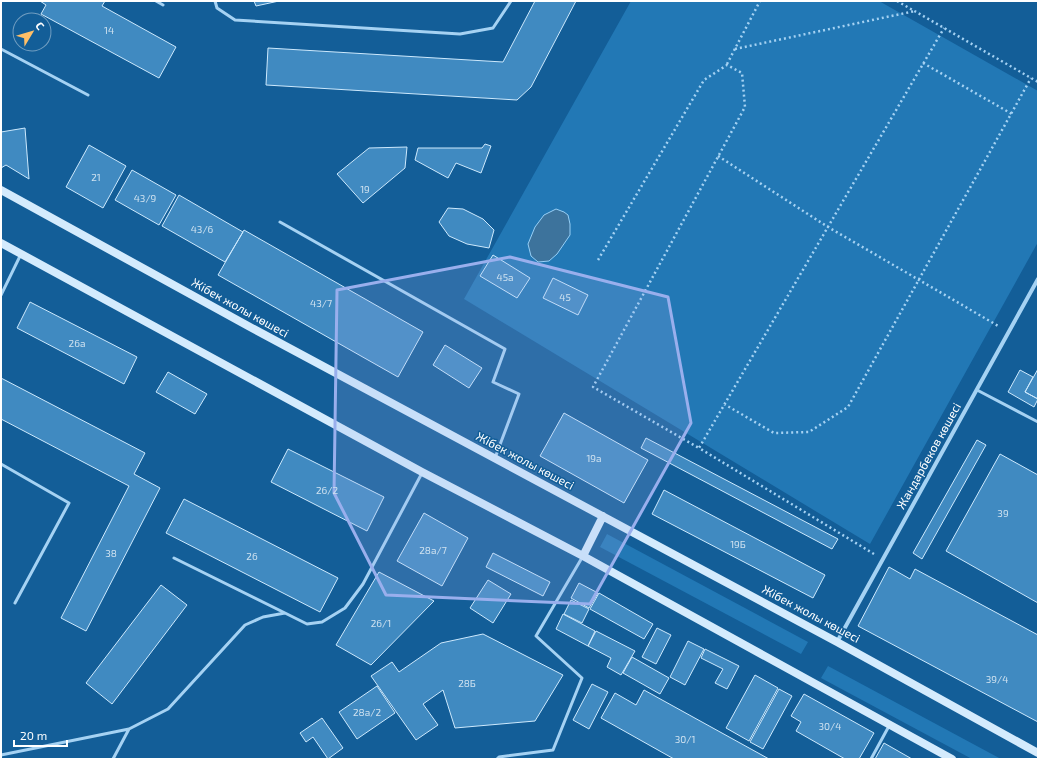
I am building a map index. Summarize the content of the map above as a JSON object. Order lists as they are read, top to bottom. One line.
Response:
{"streets":{"main road":["Жібек жолы көшесі"],"street":["Жандарбеков көшесі"]},"crossings":[["Жібек жолы көшесі","Жандарбеков көшесі"]],"house_numbers":["14","21","19","43/9","43/6","45а","45","43/7","26а","19а","26/2","39","19Б","28а/7","38","26","26/1","39/4","28Б","28а/2","30/4","30/1"],"scale_bar":"20 m","north":"top right"}
